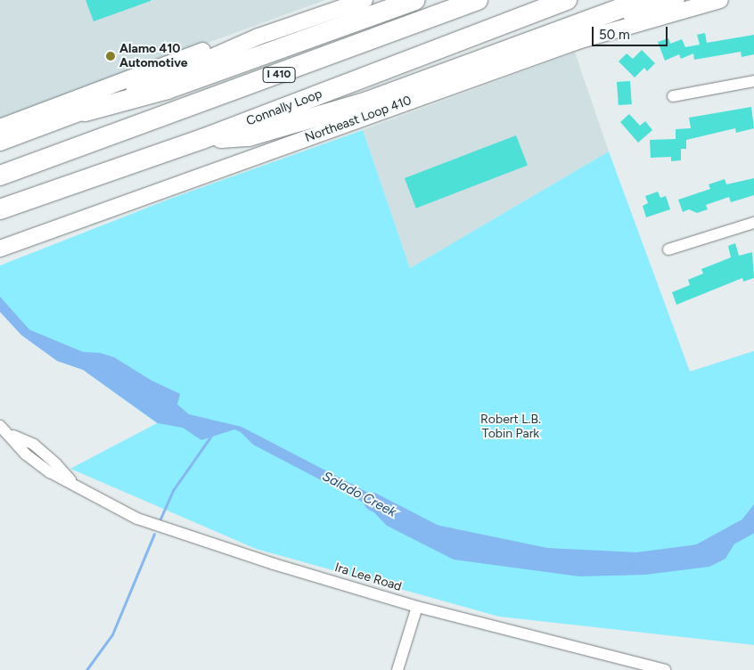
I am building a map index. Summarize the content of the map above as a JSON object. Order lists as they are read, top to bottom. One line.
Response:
{"streets":{"highway":["I 410","Connally Loop"],"main road":["Northeast Loop 410"],"street":["Ira Lee Road"]},"water":["Salado Creek"],"parks":["Robert L.B. Tobin Park"],"places":["Alamo 410 Automotive"],"scale_bar":"50 m"}
